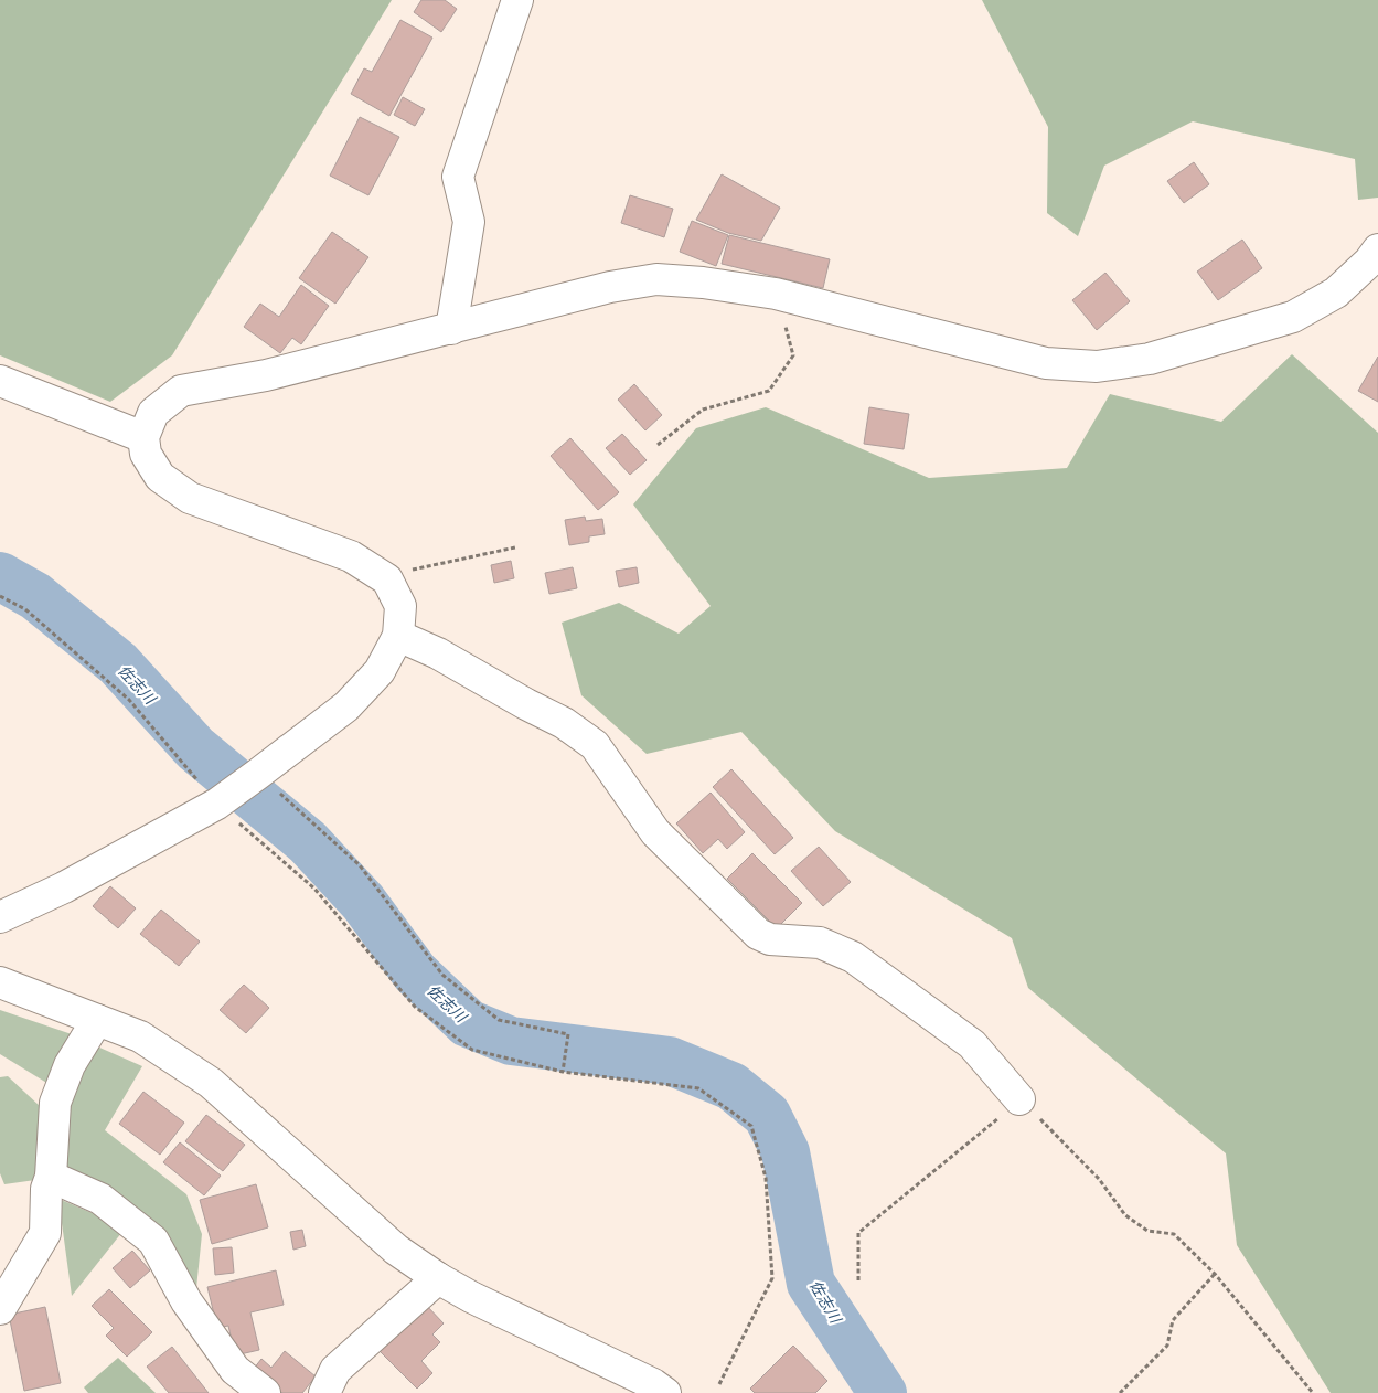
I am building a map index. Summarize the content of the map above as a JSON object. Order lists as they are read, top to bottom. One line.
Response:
{"water":["佐志川"]}
